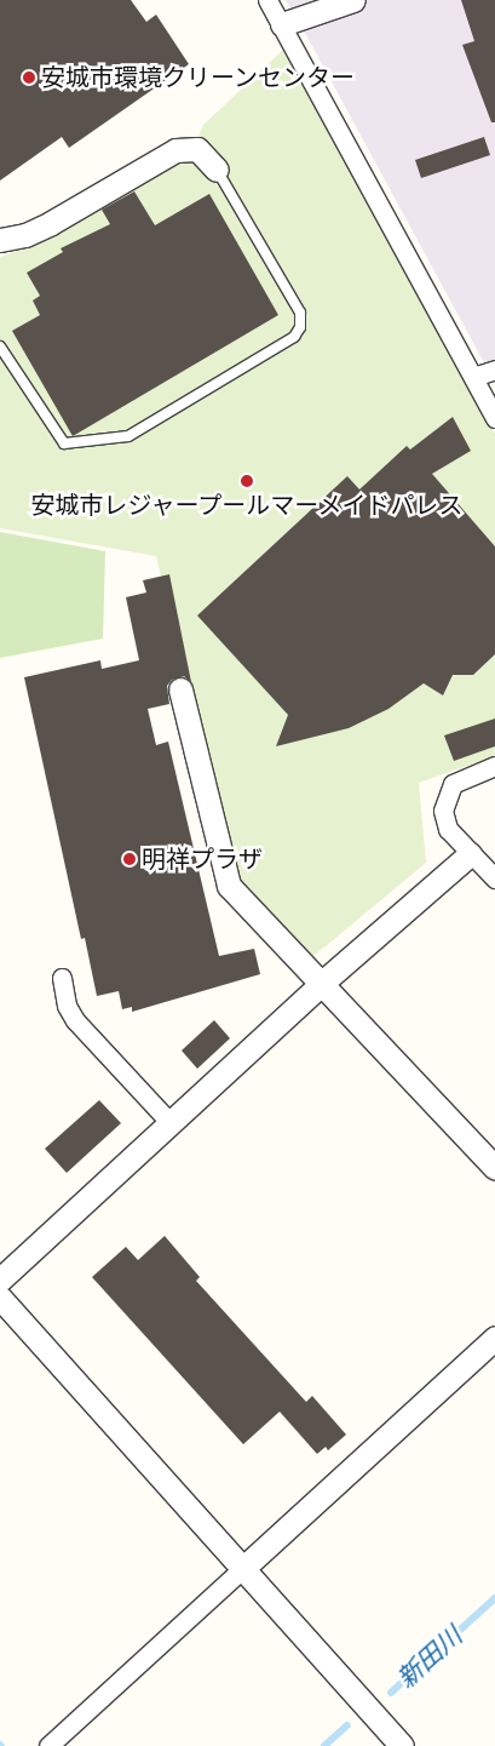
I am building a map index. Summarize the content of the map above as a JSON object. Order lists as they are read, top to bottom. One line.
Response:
{"water":["新田川"],"places":["安城市環境クリーンセンター","安城市レジャープールマーメイドパレス","明祥プラザ"]}
